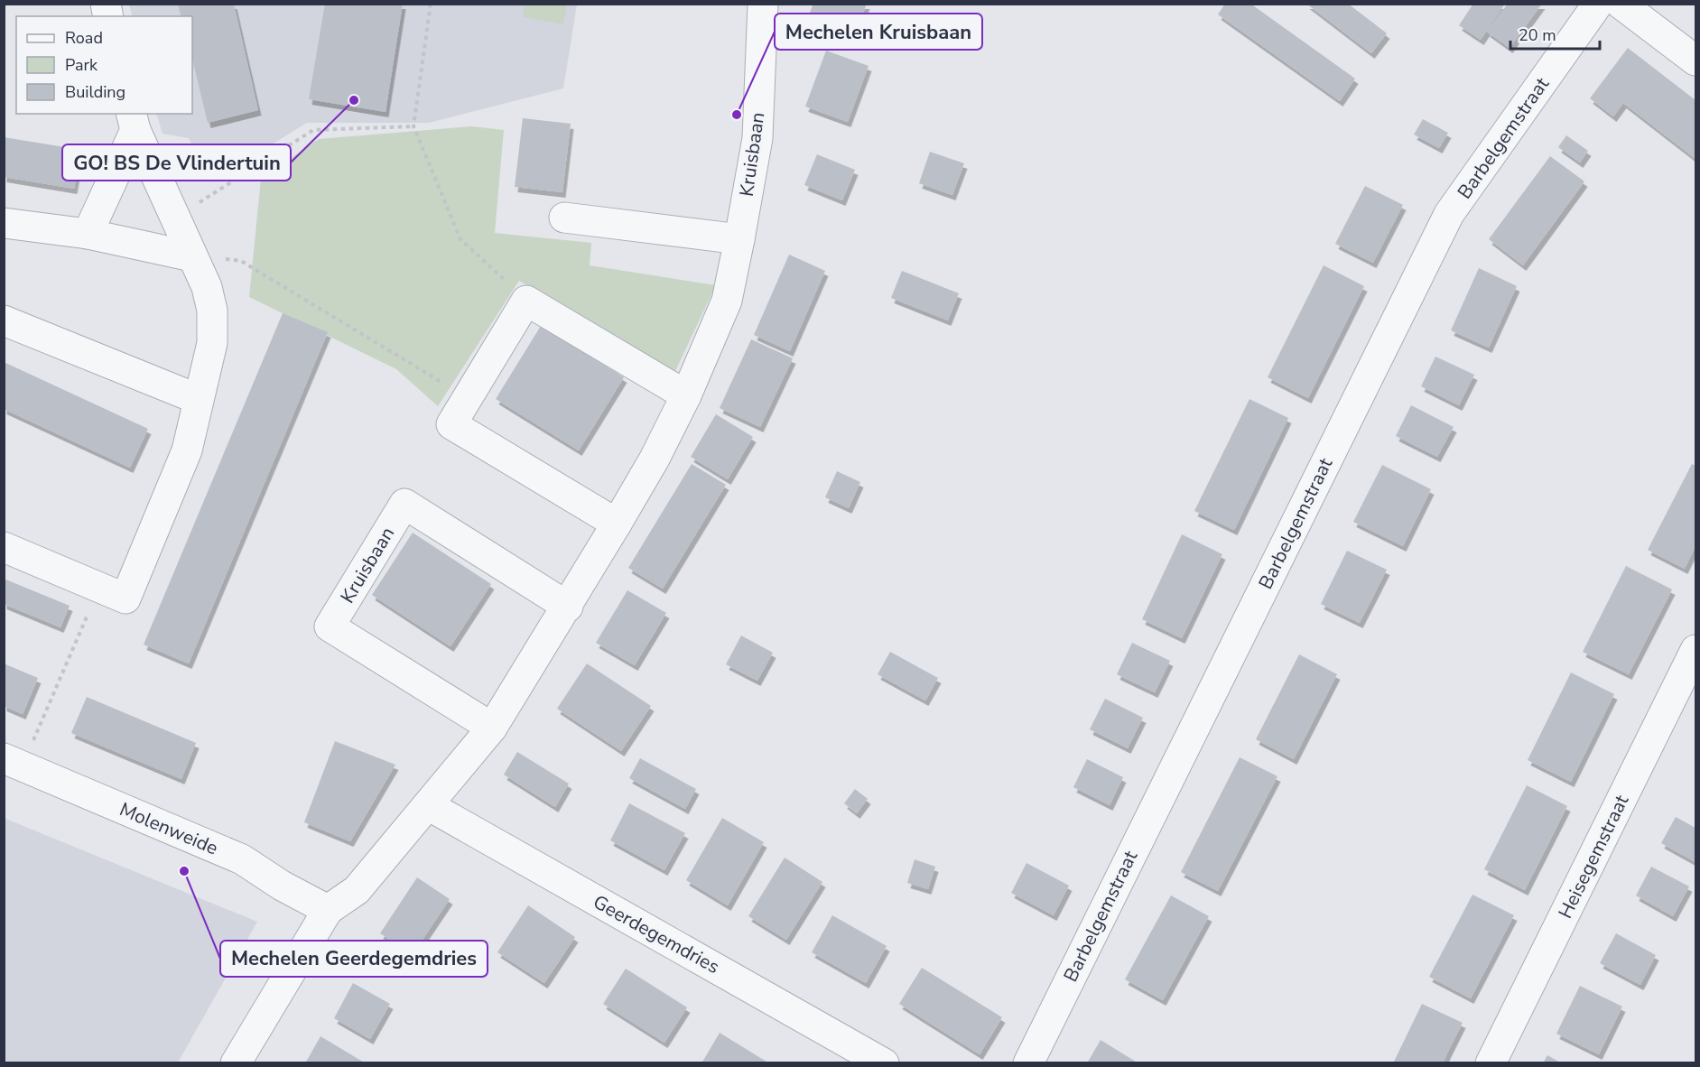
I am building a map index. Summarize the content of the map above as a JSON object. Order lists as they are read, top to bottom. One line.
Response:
{"streets":{"street":["Barbelgemstraat","Kruisbaan","Molenweide","Heisegemstraat","Geerdegemdries"]},"crossings":[["Kruisbaan","Molenweide"],["Kruisbaan","Geerdegemdries"]],"places":["GO! BS De Vlindertuin","Mechelen Kruisbaan","Mechelen Geerdegemdries"],"legend":["Road","Park","Building"],"scale_bar":"20 m"}
